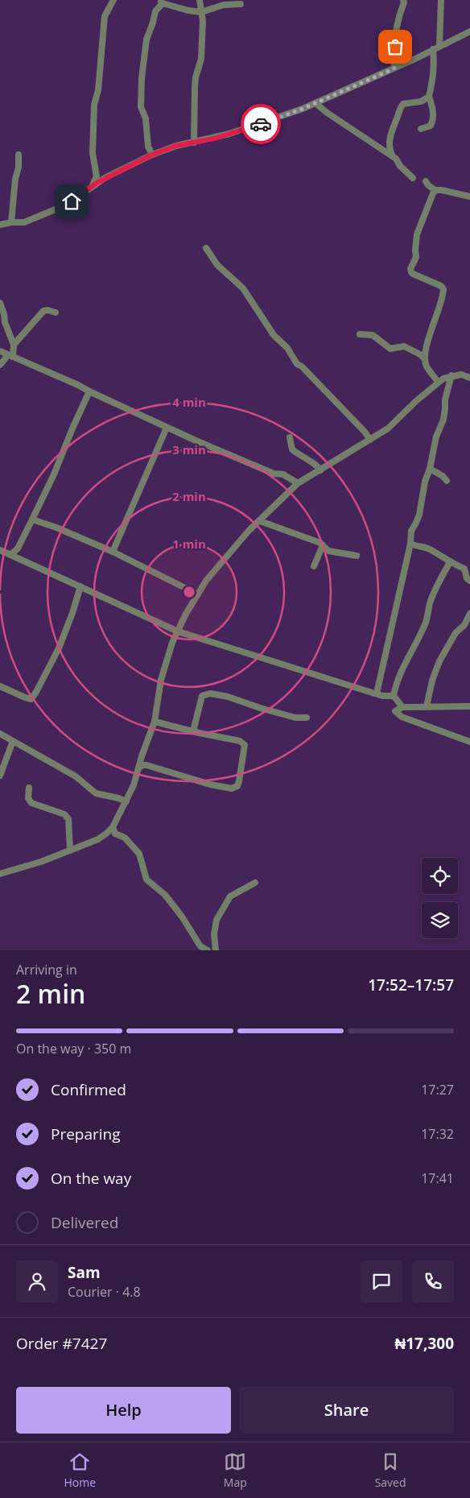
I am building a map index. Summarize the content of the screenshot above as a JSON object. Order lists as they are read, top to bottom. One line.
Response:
{"page":{"heading":["2 min","Arriving in","17:52–17:57"],"panel":["Sam","Courier · 4.8","Order #7427","₦17,300"],"bar":"On the way · 350 m","list":[["Confirmed","17:27"],["Preparing","17:32"],["On the way","17:41"],"Delivered"],"buttons":["Help","Share"],"tabs":["Home","Map","Saved"]},"rings":["4 min","3 min","2 min","1 min"]}
